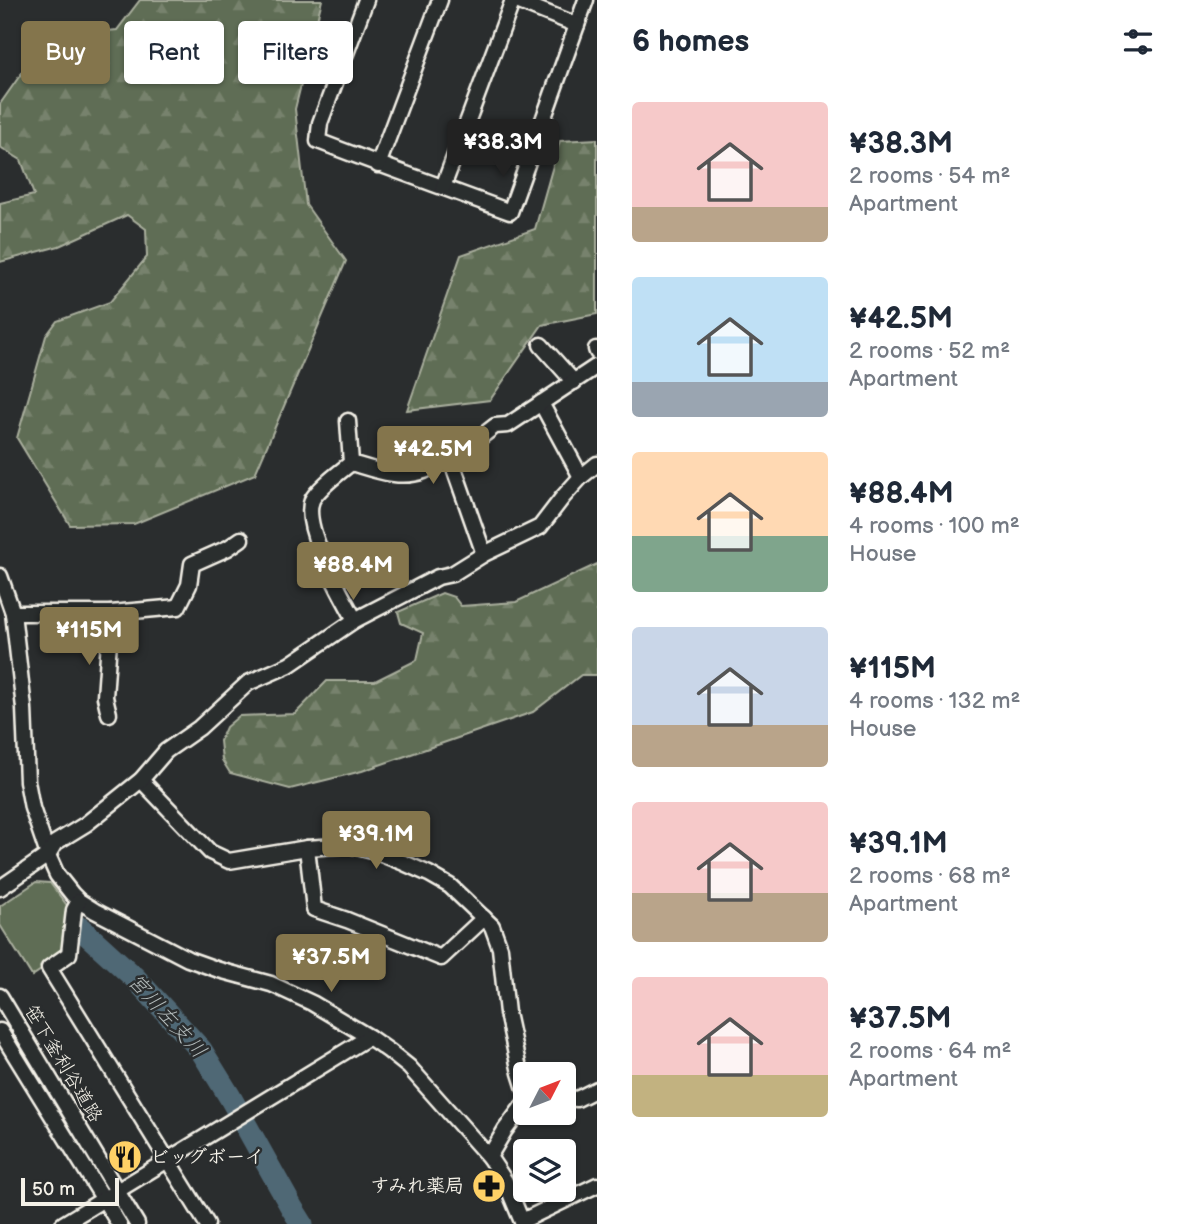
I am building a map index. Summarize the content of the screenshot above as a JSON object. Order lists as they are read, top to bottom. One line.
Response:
{"streets":{"street":["笹下釜利谷道路"]},"water":["宮川左支川"],"places":{"restaurant":["ビッグボーイ"],"pharmacy":["すみれ薬局"]},"scale_bar":"50 m","north":"top right","page":{"heading":"6 homes","chip":["Buy","Rent","Filters"],"list":[{"name":"¥38.3M","note":"2 rooms · 54 m² · Apartment"},{"name":"¥42.5M","note":"2 rooms · 52 m² · Apartment"},{"name":"¥88.4M","note":"4 rooms · 100 m² · House"},{"name":"¥115M","note":"4 rooms · 132 m² · House"},{"name":"¥39.1M","note":"2 rooms · 68 m² · Apartment"},{"name":"¥37.5M","note":"2 rooms · 64 m² · Apartment"}],"price":["¥38.3M","¥42.5M","¥88.4M","¥115M","¥39.1M","¥37.5M"],"scale":"50 m"}}
